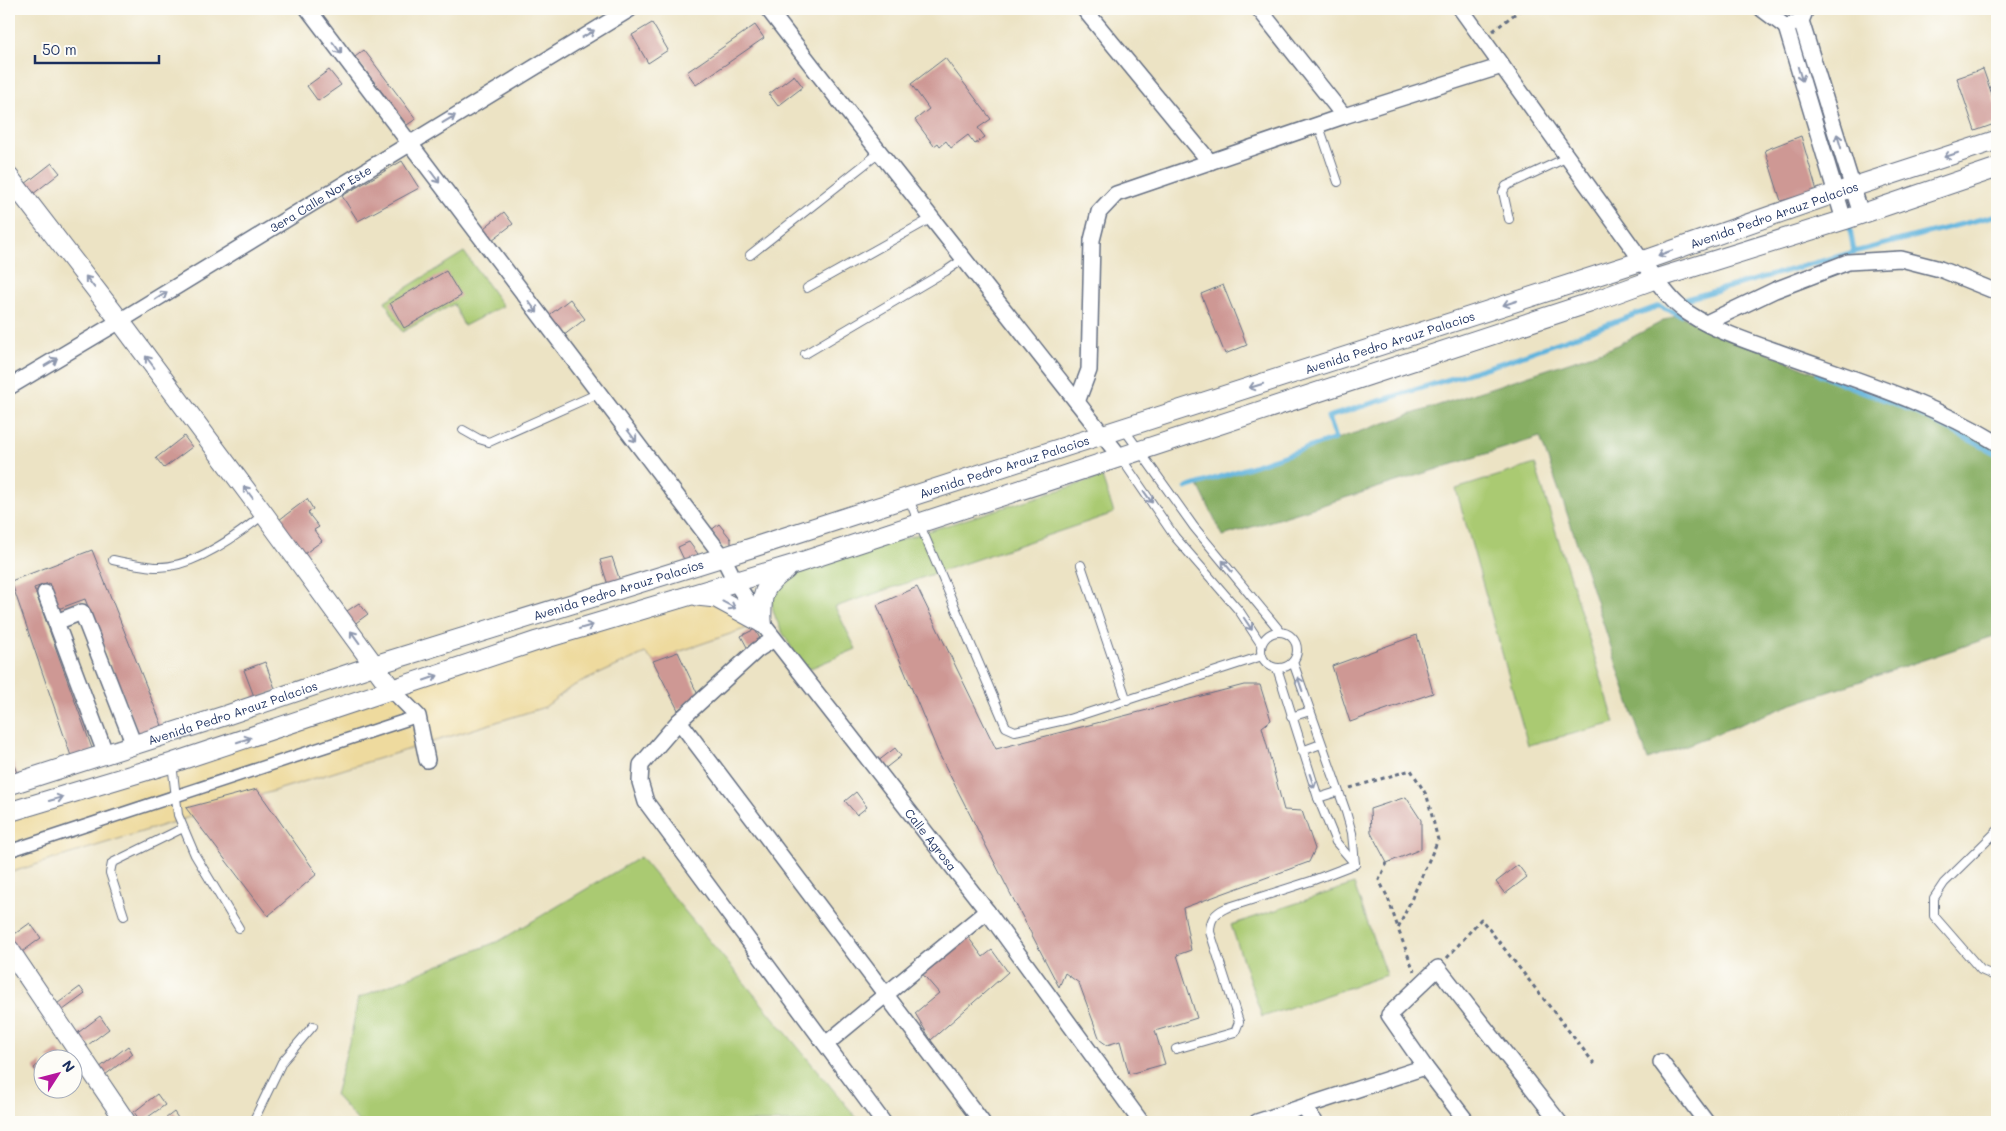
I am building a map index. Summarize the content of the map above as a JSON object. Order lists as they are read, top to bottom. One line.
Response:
{"streets":{"street":["3era Calle Nor Este","Avenida Pedro Arauz Palacios","Calle Agrosa"]},"crossings":[["3era Calle Nor Este","Calle Agrosa"],["Avenida Pedro Arauz Palacios","Calle Agrosa"]],"one_way":["3era Calle Nor Este","Calle Agrosa"],"scale_bar":"50 m","north":"top right"}
